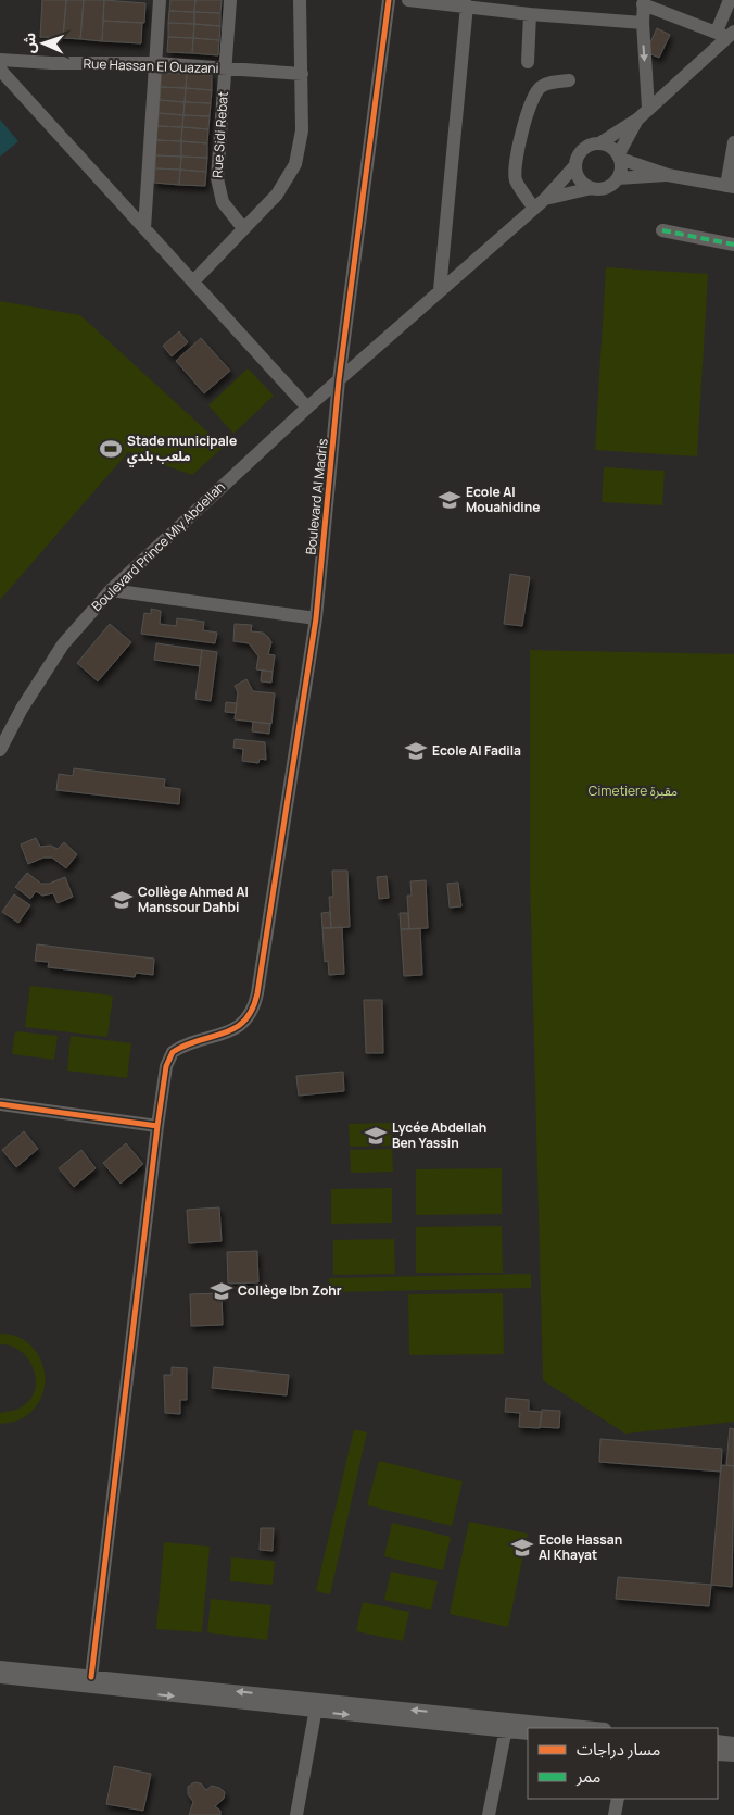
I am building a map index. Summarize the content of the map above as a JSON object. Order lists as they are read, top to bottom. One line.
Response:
{"streets":{"street":["Rue Hassan El Ouazani","Rue Sidi Rebat","Boulevard Al Madris","Boulevard Prince Mly Abdellah"]},"crossings":[["Rue Hassan El Ouazani","Rue Sidi Rebat"],["Boulevard Al Madris","Boulevard Prince Mly Abdellah"]],"parks":["Cimetiere مقبرة"],"places":{"sports":["Stade municipale ملعب بلدي"],"school or university":["Ecole Al Mouahidine","Ecole Al Fadila","Collège Ahmed Al Manssour Dahbi","Lycée Abdellah Ben Yassin","Collège Ibn Zohr","Ecole Hassan Al Khayat"]},"legend":["مسار دراجات","ممر"],"north":"left"}
